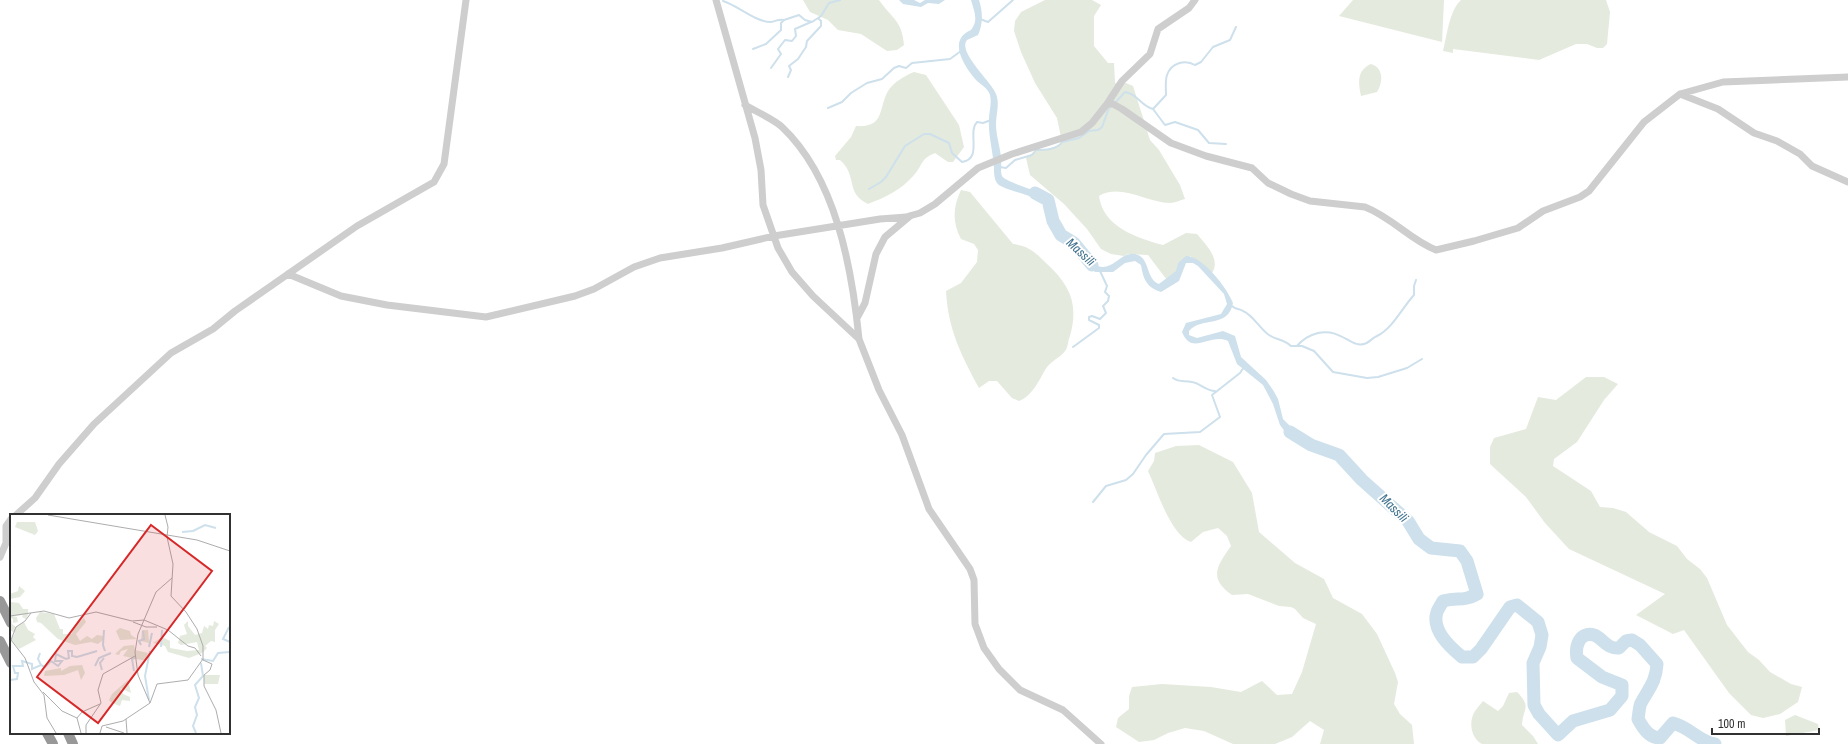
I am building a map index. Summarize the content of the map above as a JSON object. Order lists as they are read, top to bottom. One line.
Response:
{"water":["Massili"],"scale_bar":"100 m"}
